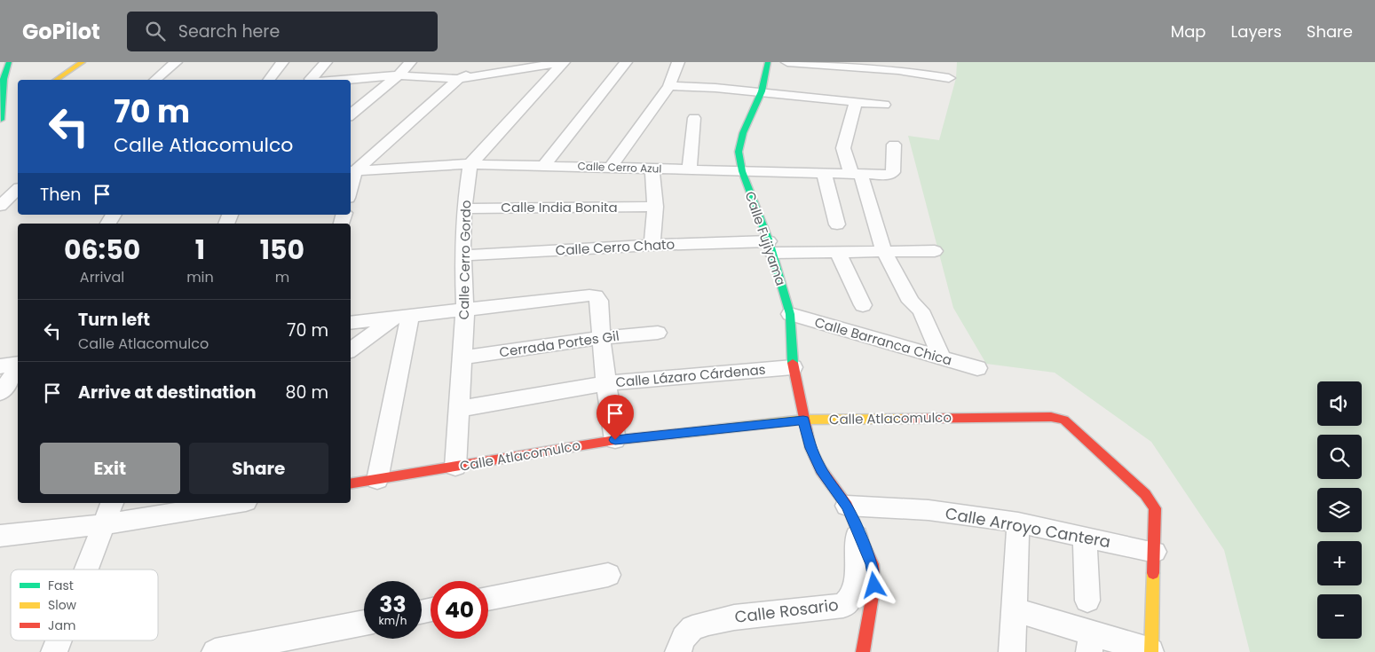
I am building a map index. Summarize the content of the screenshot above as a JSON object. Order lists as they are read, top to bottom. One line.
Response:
{"streets":{"street":["Calle Cerro Azul","Calle India Bonita","Calle Fujiyama","Calle Cerro Chato","Calle Cerro Gordo","Calle Barranca Chica","Cerrada Portes Gil","Calle Lázaro Cárdenas","Calle Atlacomulco","Calle Arroyo Cantera","Calle Rosario"]},"crossings":[["Calle Cerro Azul","Calle Fujiyama"],["Calle Cerro Azul","Calle Cerro Gordo"],["Calle India Bonita","Calle Cerro Gordo"],["Calle Fujiyama","Calle Cerro Chato"],["Calle Fujiyama","Calle Barranca Chica"],["Calle Fujiyama","Calle Lázaro Cárdenas"],["Calle Fujiyama","Calle Atlacomulco"],["Calle Fujiyama","Calle Arroyo Cantera"],["Calle Fujiyama","Calle Rosario"],["Calle Cerro Chato","Calle Cerro Gordo"],["Calle Cerro Gordo","Cerrada Portes Gil"],["Calle Cerro Gordo","Calle Lázaro Cárdenas"],["Calle Cerro Gordo","Calle Atlacomulco"],["Calle Atlacomulco","Calle Arroyo Cantera"]],"legend":["Fast","Slow","Jam"],"page":{"header":"GoPilot","search":"Search here","nav":["Map","Layers","Share"],"turn":["70 m","Calle Atlacomulco"],"then":"Then","eta":["06:50","Arrival","1","min","150","m"],"list":[{"name":"Turn left","note":"Calle Atlacomulco","value":"70 m"},{"name":"Arrive at destination","value":"80 m"}],"map_buttons":["+","−"],"buttons":["Exit","Share"],"speed":"33 km/h","limit":"40"}}
